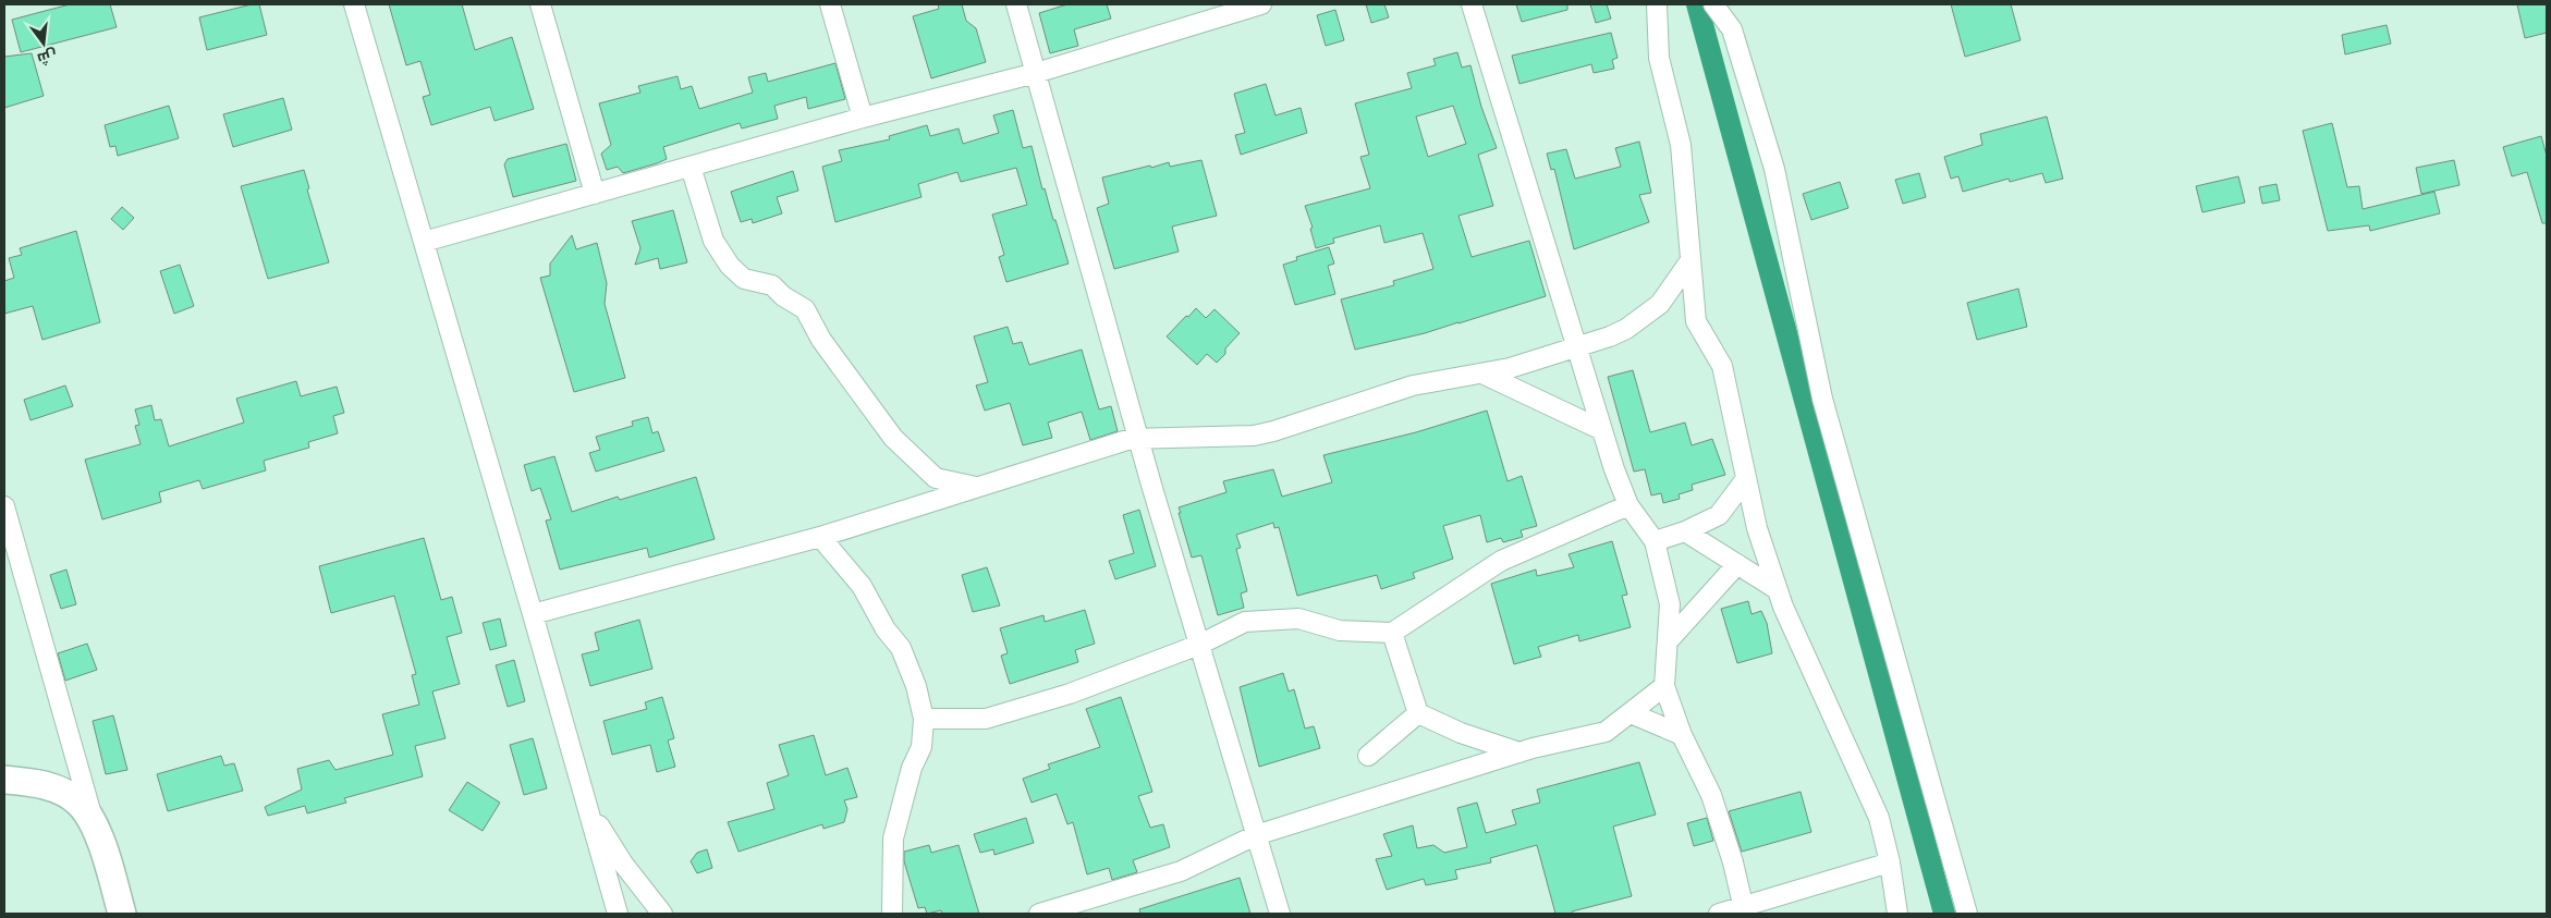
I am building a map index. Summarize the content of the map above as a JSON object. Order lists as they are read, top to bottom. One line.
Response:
{"north":"bottom"}
